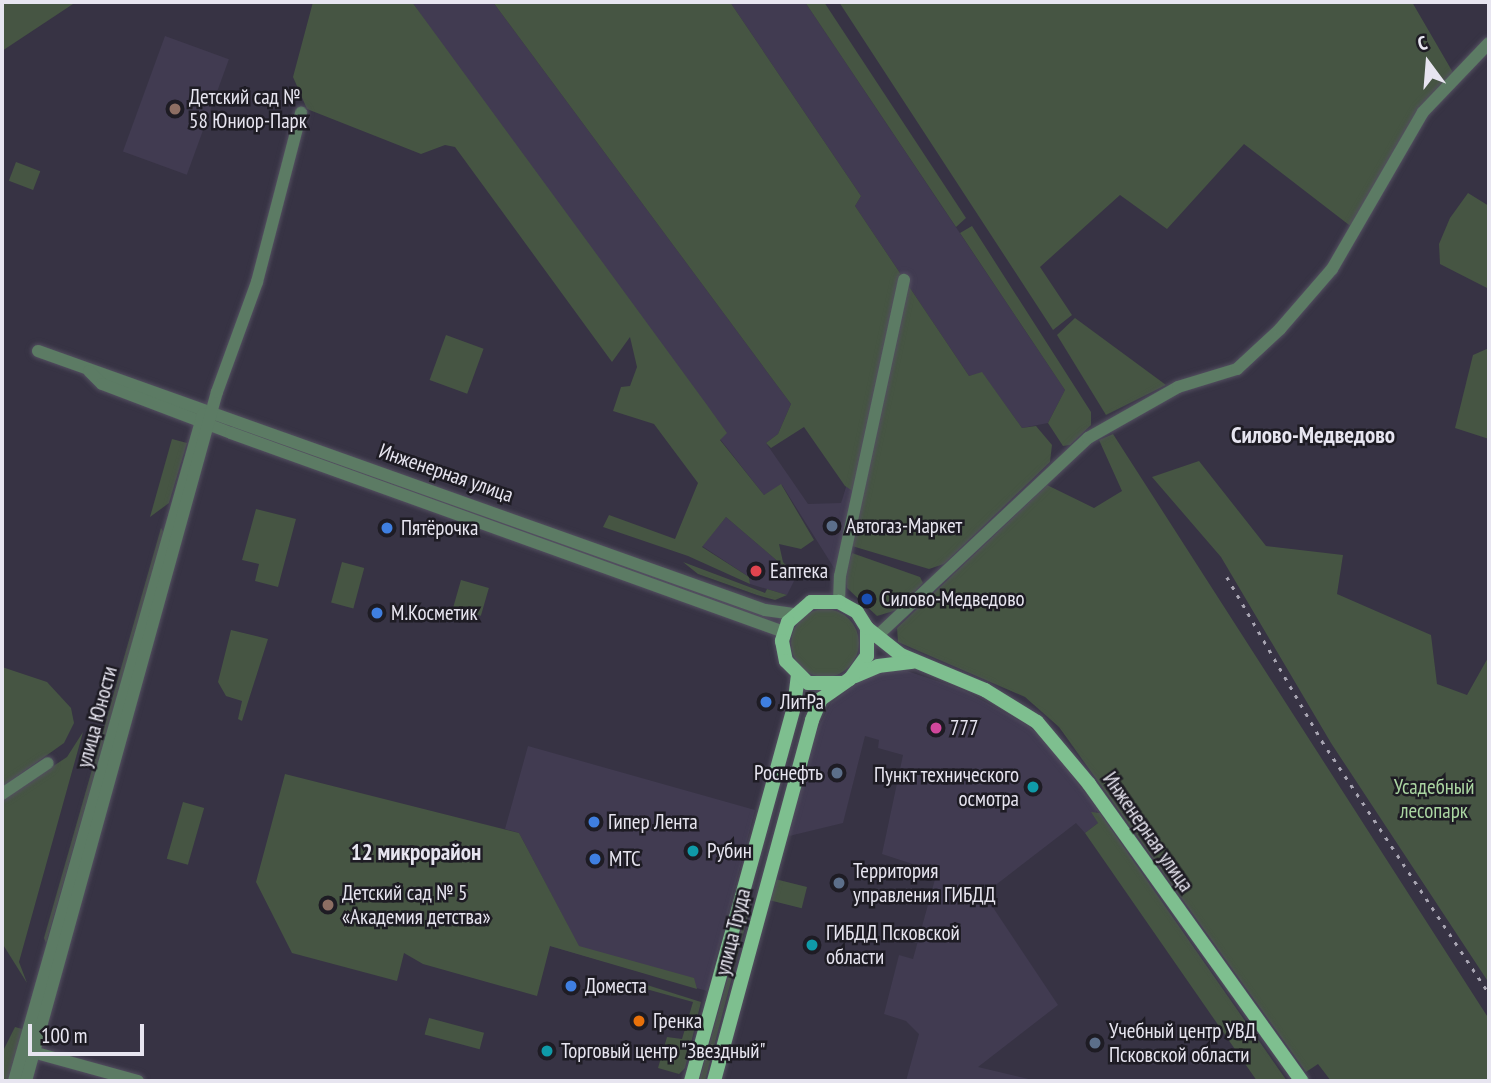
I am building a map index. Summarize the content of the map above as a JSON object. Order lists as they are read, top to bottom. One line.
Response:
{"streets":{"main road":["Инженерная улица","улица Труда"],"street":["улица Юности"]},"crossings":[["Инженерная улица","улица Юности"],["Инженерная улица","улица Труда"]],"districts":["Силово-Медведово","12 микрорайон"],"parks":["Усадебный лесопарк"],"places":["Детский сад № 58 Юниор-Парк","Автогаз-Маркет","Пятёрочка","Еаптека","Силово-Медведово","М.Косметик","ЛитРа","777","Роснефть","Пункт технического осмотра","Гипер Лента","Рубин","МТС","Территория управления ГИБДД","Детский сад № 5 «Академия детства»","ГИБДД Псковской области","Доместа","Гренка","Учебный центр УВД Псковской области","Торговый центр \"Звездный\""],"scale_bar":"100 m","north":"top"}
